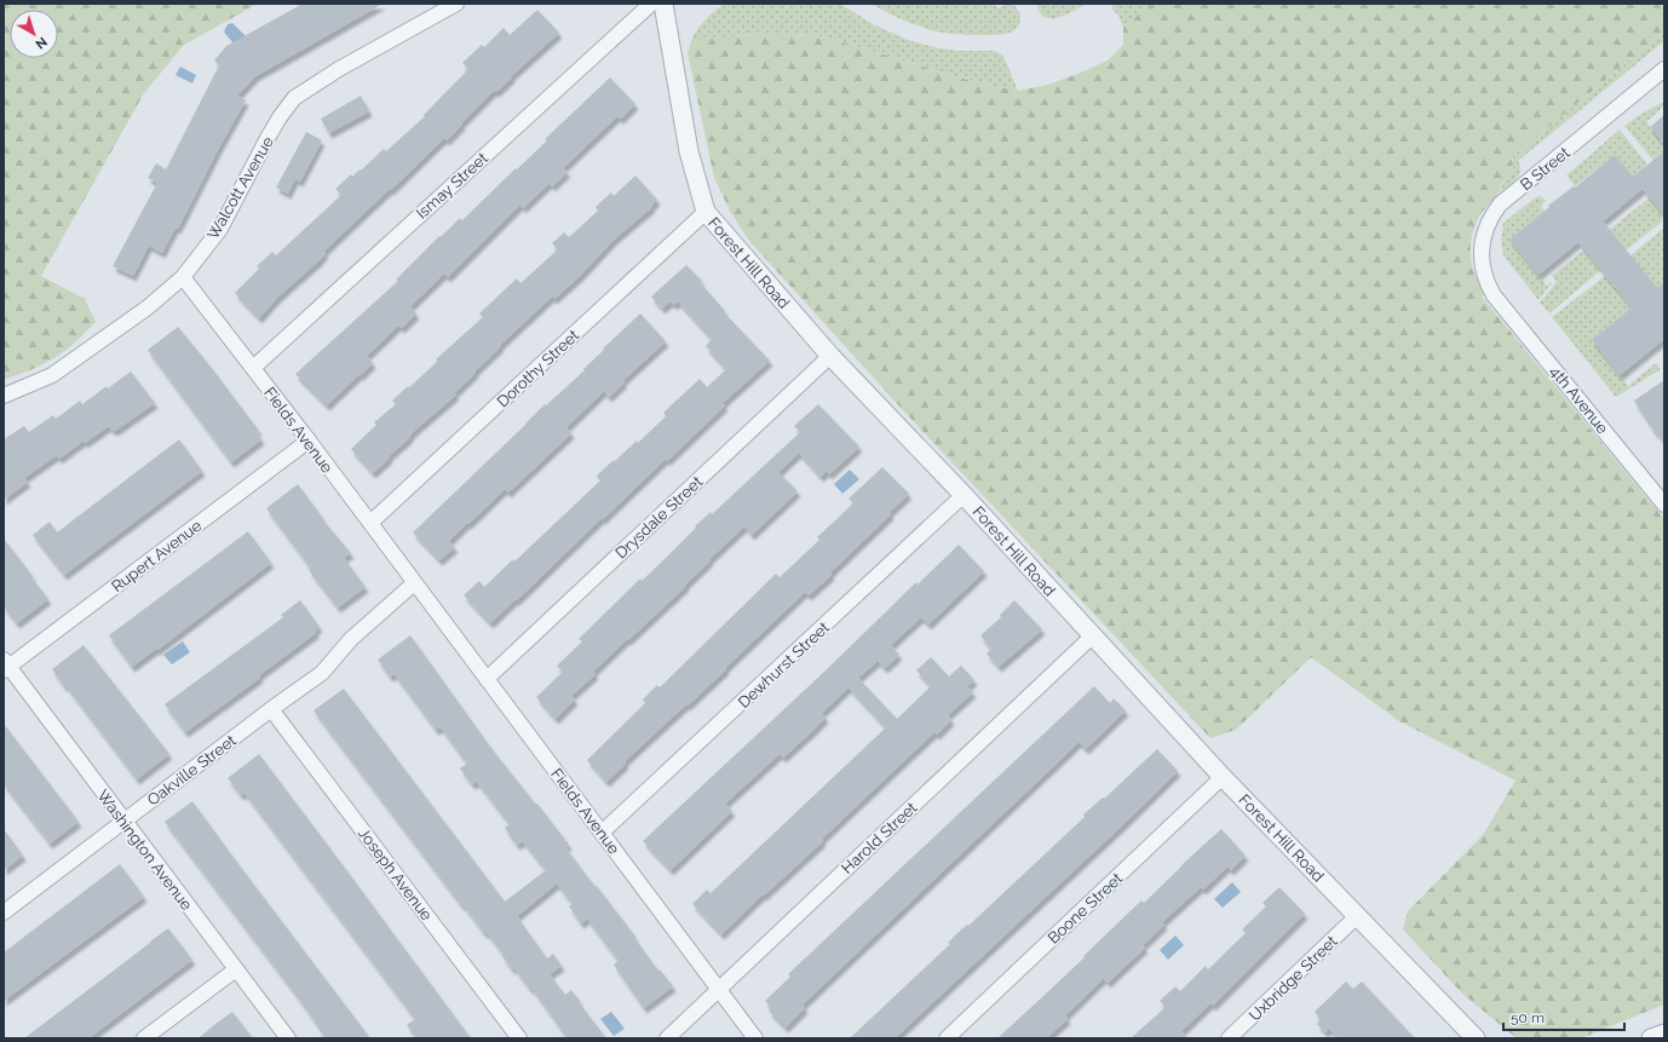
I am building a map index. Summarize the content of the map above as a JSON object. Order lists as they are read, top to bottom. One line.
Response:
{"streets":{"street":["B Street","Ismay Street","Walcott Avenue","Forest Hill Road","Dorothy Street","4th Avenue","Fields Avenue","Drysdale Street","Rupert Avenue","Dewhurst Street","Oakville Street","Harold Street","Washington Avenue","Joseph Avenue","Boone Street","Uxbridge Street"]},"crossings":[["B Street","4th Avenue"],["Ismay Street","Fields Avenue"],["Walcott Avenue","Fields Avenue"],["Forest Hill Road","Dorothy Street"],["Forest Hill Road","Drysdale Street"],["Forest Hill Road","Dewhurst Street"],["Forest Hill Road","Harold Street"],["Forest Hill Road","Boone Street"],["Forest Hill Road","Uxbridge Street"],["Dorothy Street","Fields Avenue"],["Fields Avenue","Drysdale Street"],["Fields Avenue","Rupert Avenue"],["Fields Avenue","Dewhurst Street"],["Fields Avenue","Oakville Street"],["Fields Avenue","Harold Street"],["Rupert Avenue","Washington Avenue"],["Oakville Street","Washington Avenue"],["Oakville Street","Joseph Avenue"]],"scale_bar":"50 m","north":"bottom right"}
